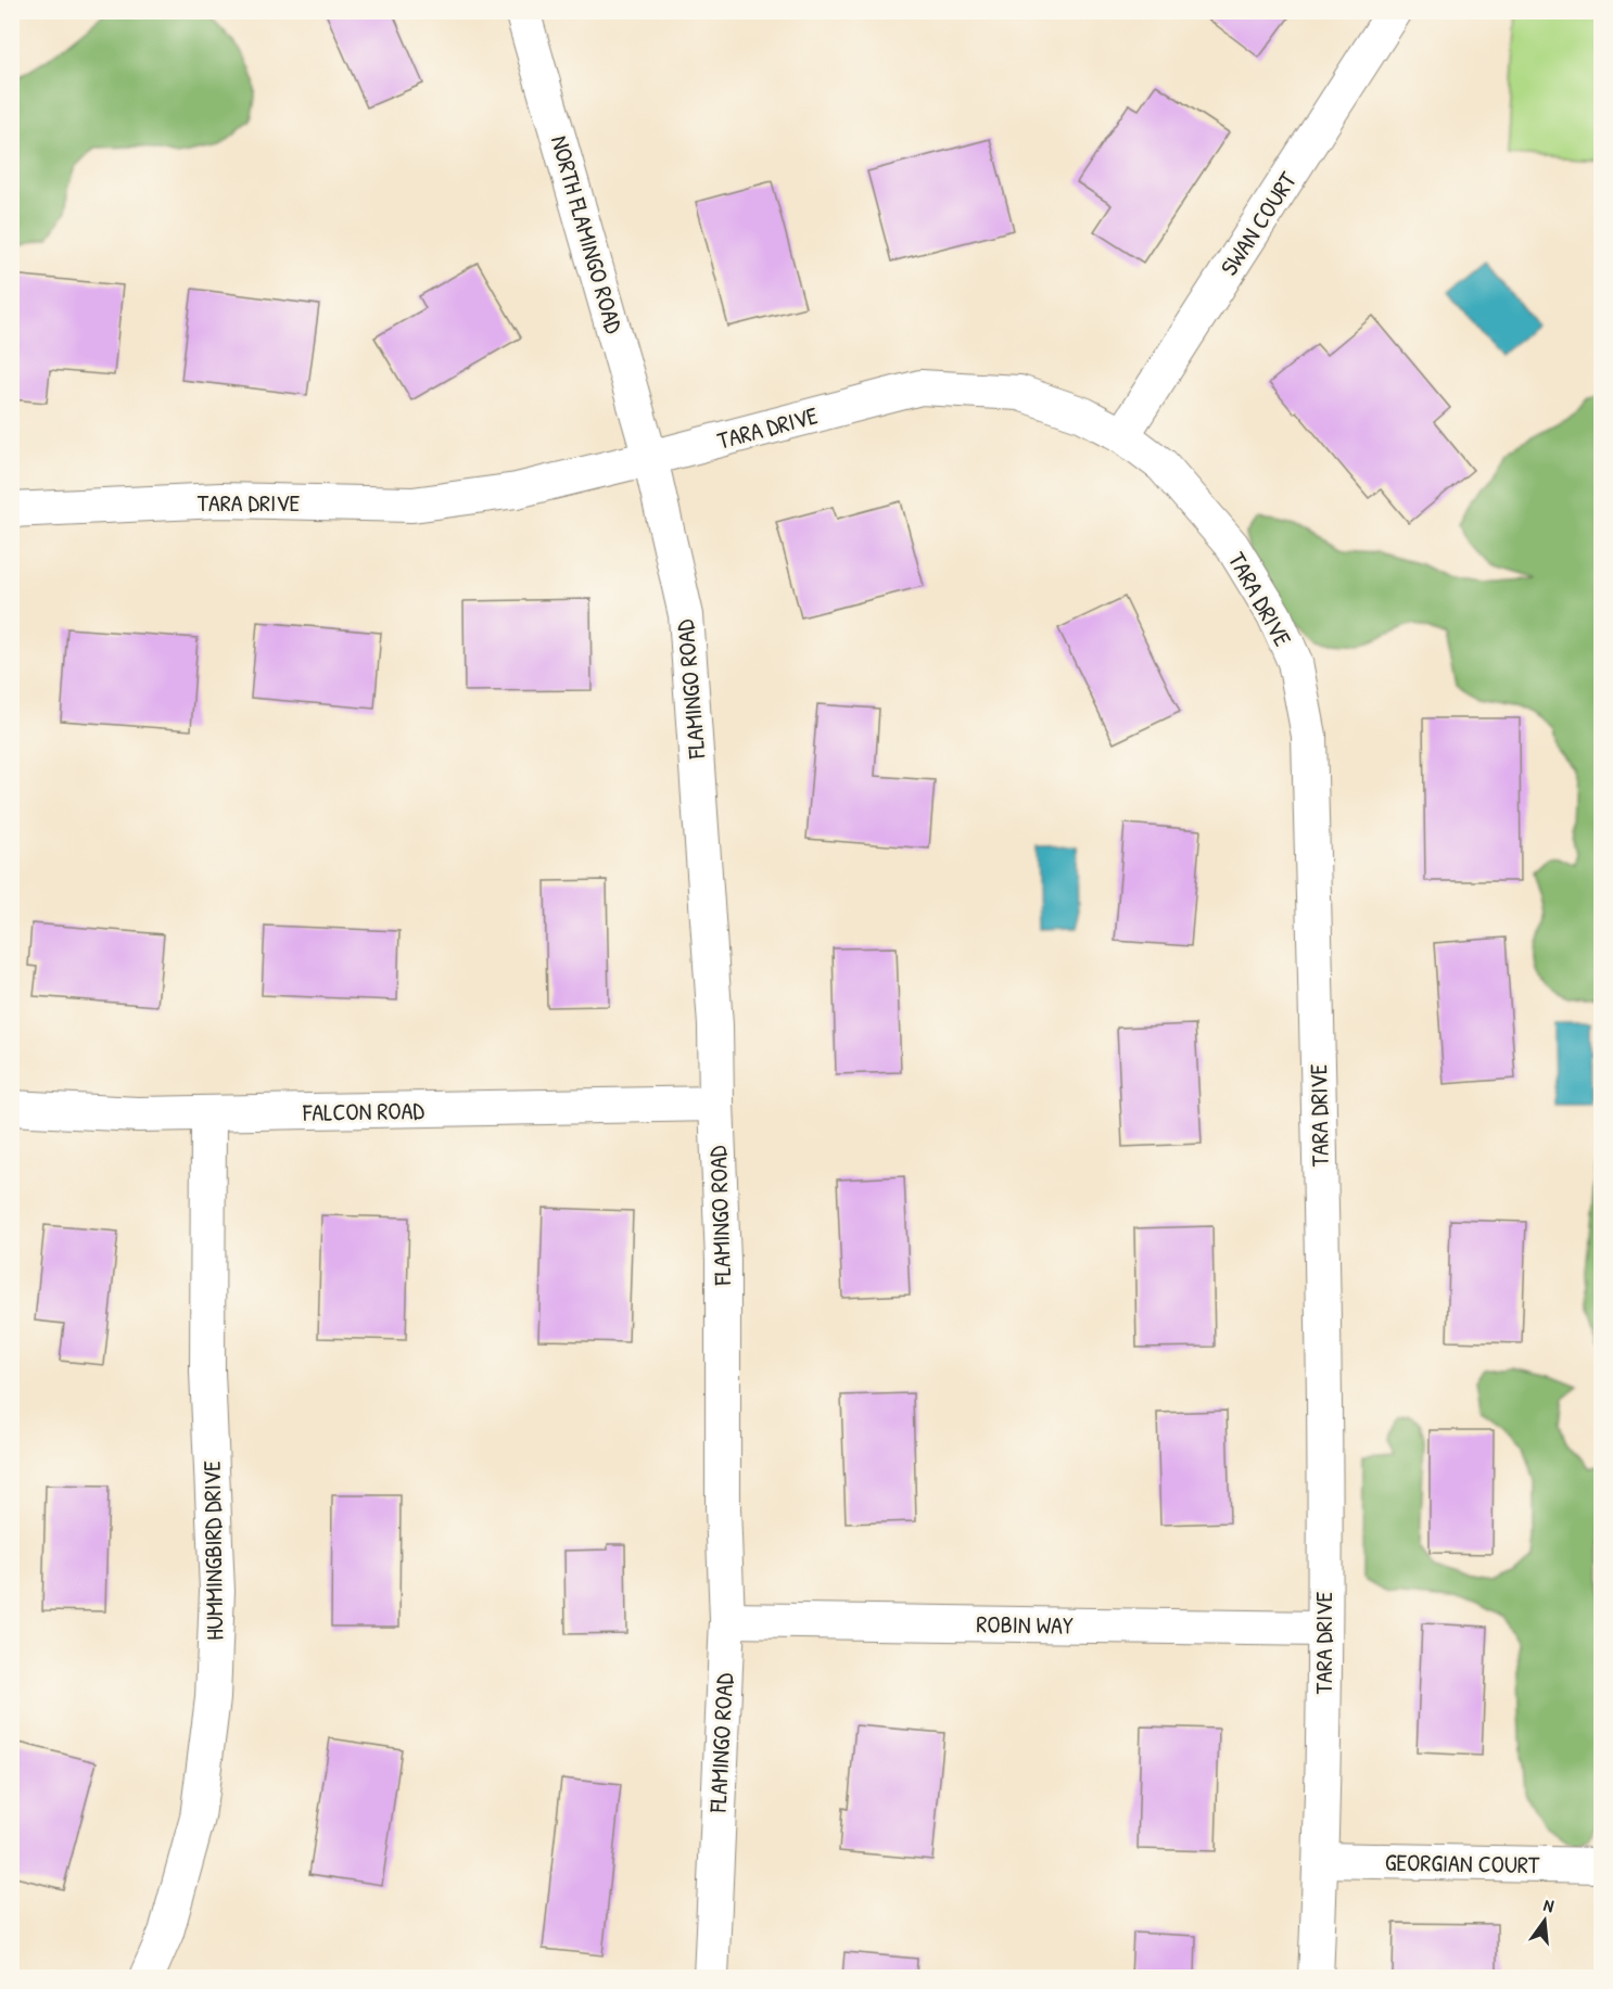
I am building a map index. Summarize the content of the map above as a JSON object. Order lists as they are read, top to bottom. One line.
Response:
{"streets":{"street":["SWAN COURT","NORTH FLAMINGO ROAD","TARA DRIVE","FLAMINGO ROAD","FALCON ROAD","HUMMINGBIRD DRIVE","ROBIN WAY","GEORGIAN COURT"]},"crossings":[["SWAN COURT","TARA DRIVE"],["NORTH FLAMINGO ROAD","TARA DRIVE"],["NORTH FLAMINGO ROAD","FLAMINGO ROAD"],["TARA DRIVE","FLAMINGO ROAD"],["TARA DRIVE","ROBIN WAY"],["TARA DRIVE","GEORGIAN COURT"],["FLAMINGO ROAD","FALCON ROAD"],["FLAMINGO ROAD","ROBIN WAY"],["FALCON ROAD","HUMMINGBIRD DRIVE"]],"north":"top"}
